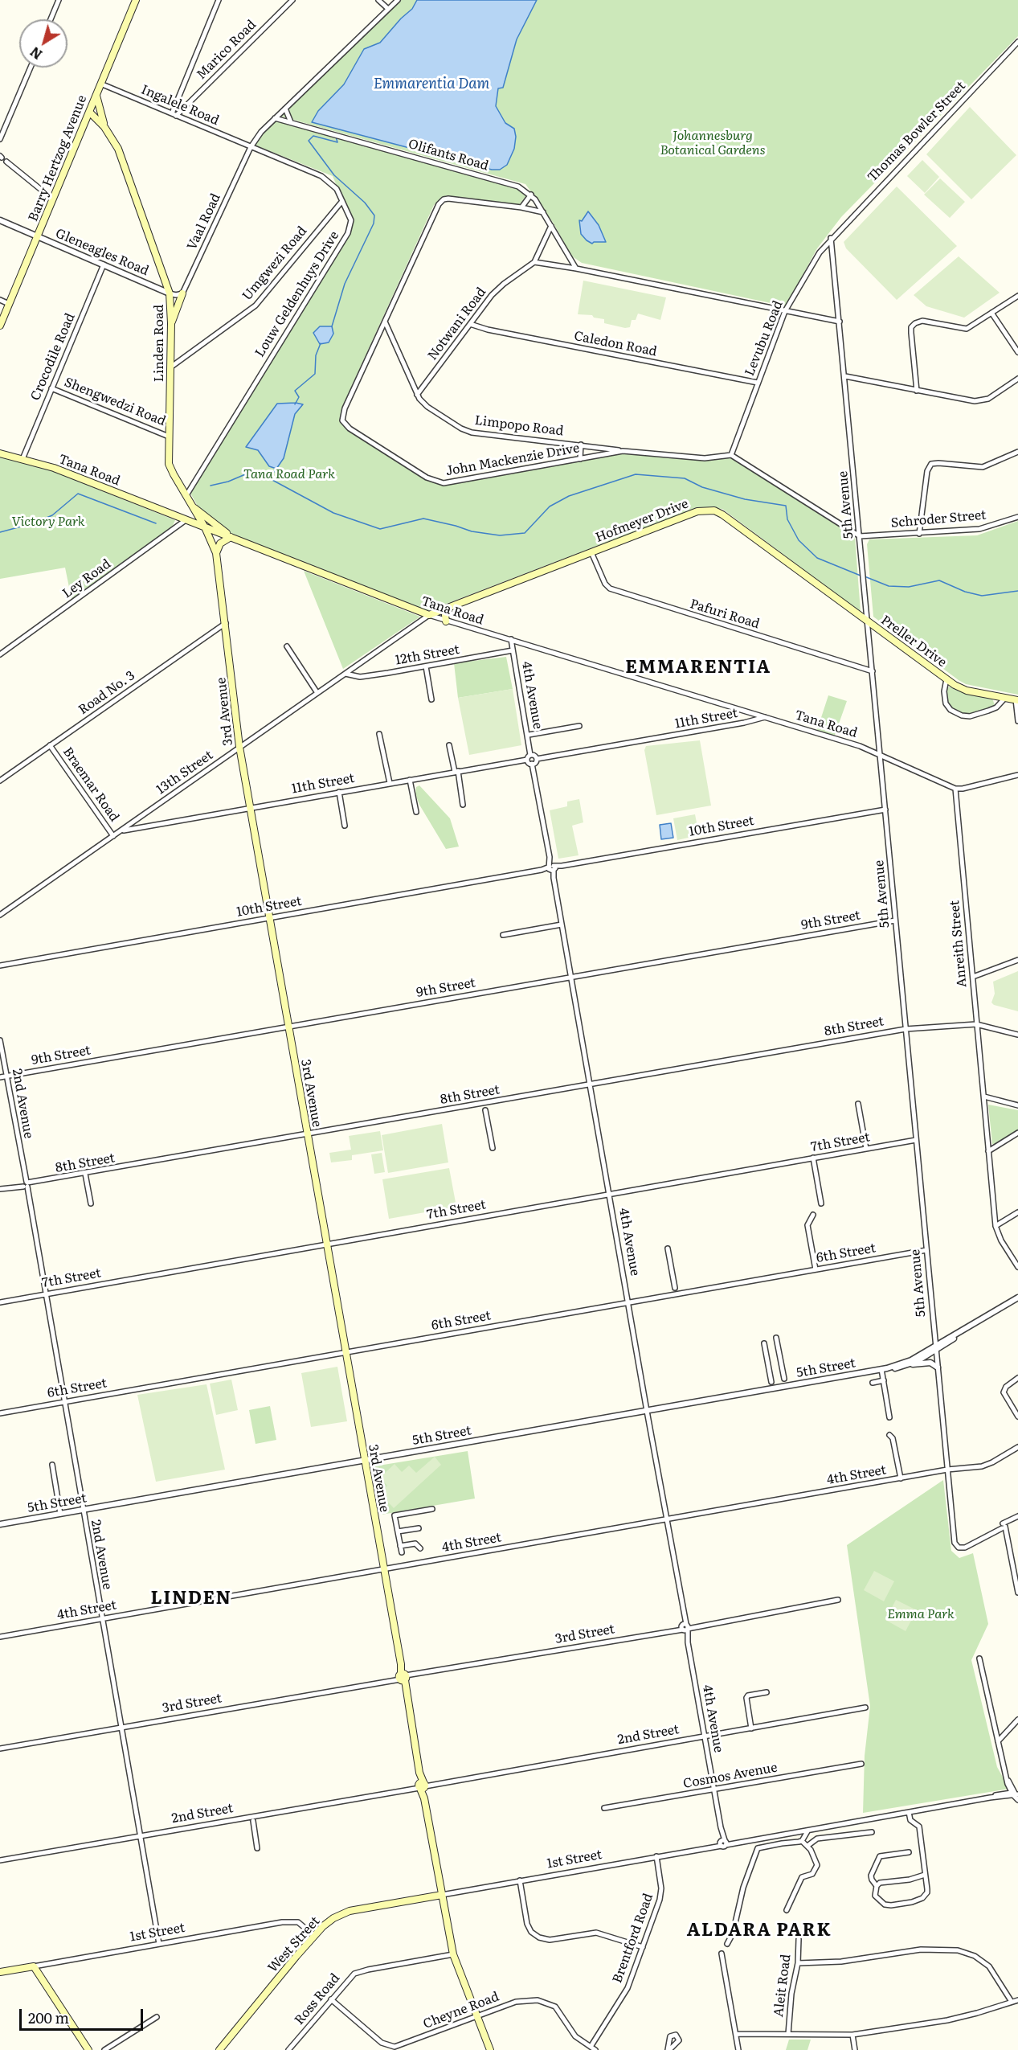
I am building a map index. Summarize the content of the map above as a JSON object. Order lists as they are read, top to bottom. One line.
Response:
{"streets":{"main road":["Barry Hertzog Avenue","Linden Road","Tana Road","Hofmeyer Drive","Preller Drive","3rd Avenue","1st Street","West Street"],"street":["Marico Road","Ingalele Road","Thomas Bowler Street","Olifants Road","Vaal Road","Gleneagles Road","Umgwezi Road","Louw Geldenhuys Drive","Notwani Road","Levubu Road","Caledon Road","Crocodile Road","Shengwedzi Road","Limpopo Road","John Mackenzie Drive","5th Avenue","Schroder Street","Ley Road","Pafuri Road","12th Street","Road No. 3","4th Avenue","11th Street","13th Street","Braemar Road","10th Street","9th Street","Anreith Street","8th Street","2nd Avenue","7th Street","6th Street","5th Street","4th Street","3rd Street","2nd Street","Cosmos Avenue","Brentford Road","Aleit Road","Ross Road","Cheyne Road"]},"crossings":[["Marico Road","Ingalele Road"],["Ingalele Road","Barry Hertzog Avenue"],["Ingalele Road","Vaal Road"],["Ingalele Road","Louw Geldenhuys Drive"],["Thomas Bowler Street","Levubu Road"],["Thomas Bowler Street","5th Avenue"],["Olifants Road","Notwani Road"],["Olifants Road","John Mackenzie Drive"],["Barry Hertzog Avenue","Gleneagles Road"],["Barry Hertzog Avenue","Linden Road"],["Vaal Road","Louw Geldenhuys Drive"],["Gleneagles Road","Linden Road"],["Gleneagles Road","Crocodile Road"],["Umgwezi Road","Louw Geldenhuys Drive"],["Umgwezi Road","Linden Road"],["Louw Geldenhuys Drive","Linden Road"],["Notwani Road","Caledon Road"],["Notwani Road","Limpopo Road"],["Levubu Road","Caledon Road"],["Levubu Road","John Mackenzie Drive"],["Levubu Road","5th Avenue"],["Linden Road","Shengwedzi Road"],["Linden Road","Tana Road"],["Linden Road","3rd Avenue"],["Crocodile Road","Shengwedzi Road"],["Crocodile Road","Tana Road"],["Limpopo Road","John Mackenzie Drive"],["Tana Road","5th Avenue"],["Tana Road","Hofmeyer Drive"],["Tana Road","Ley Road"],["Tana Road","4th Avenue"],["Tana Road","3rd Avenue"],["Tana Road","11th Street"],["Tana Road","13th Street"],["Tana Road","Anreith Street"],["5th Avenue","Schroder Street"],["5th Avenue","Hofmeyer Drive"],["5th Avenue","Pafuri Road"],["5th Avenue","Preller Drive"],["5th Avenue","10th Street"],["5th Avenue","9th Street"],["5th Avenue","8th Street"],["5th Avenue","7th Street"],["5th Avenue","6th Street"],["5th Avenue","5th Street"],["5th Avenue","4th Street"],["Hofmeyer Drive","Pafuri Road"],["Hofmeyer Drive","Preller Drive"],["Hofmeyer Drive","13th Street"],["12th Street","4th Avenue"],["12th Street","13th Street"],["Road No. 3","3rd Avenue"],["Road No. 3","Braemar Road"],["4th Avenue","11th Street"],["4th Avenue","10th Street"],["4th Avenue","9th Street"],["4th Avenue","8th Street"],["4th Avenue","7th Street"],["4th Avenue","6th Street"],["4th Avenue","5th Street"],["4th Avenue","4th Street"],["4th Avenue","3rd Street"],["4th Avenue","2nd Street"],["4th Avenue","Cosmos Avenue"],["4th Avenue","1st Street"],["3rd Avenue","11th Street"],["3rd Avenue","13th Street"],["3rd Avenue","10th Street"],["3rd Avenue","9th Street"],["3rd Avenue","8th Street"],["3rd Avenue","7th Street"],["3rd Avenue","6th Street"],["3rd Avenue","5th Street"],["3rd Avenue","4th Street"],["3rd Avenue","3rd Street"],["3rd Avenue","2nd Street"],["3rd Avenue","1st Street"],["3rd Avenue","West Street"],["3rd Avenue","Ross Road"],["3rd Avenue","Cheyne Road"],["11th Street","13th Street"],["13th Street","Braemar Road"],["9th Street","2nd Avenue"],["Anreith Street","8th Street"],["8th Street","2nd Avenue"],["2nd Avenue","7th Street"],["2nd Avenue","6th Street"],["2nd Avenue","5th Street"],["2nd Avenue","4th Street"],["2nd Avenue","3rd Street"],["2nd Avenue","2nd Street"],["2nd Avenue","1st Street"],["1st Street","Brentford Road"],["1st Street","West Street"],["Brentford Road","Cheyne Road"],["Ross Road","Cheyne Road"]],"districts":["EMMARENTIA","LINDEN","ALDARA PARK"],"water":["Emmarentia Dam"],"parks":["Johannesburg Botanical Gardens","Tana Road Park","Victory Park","Emma Park"],"scale_bar":"200 m","north":"bottom left"}
